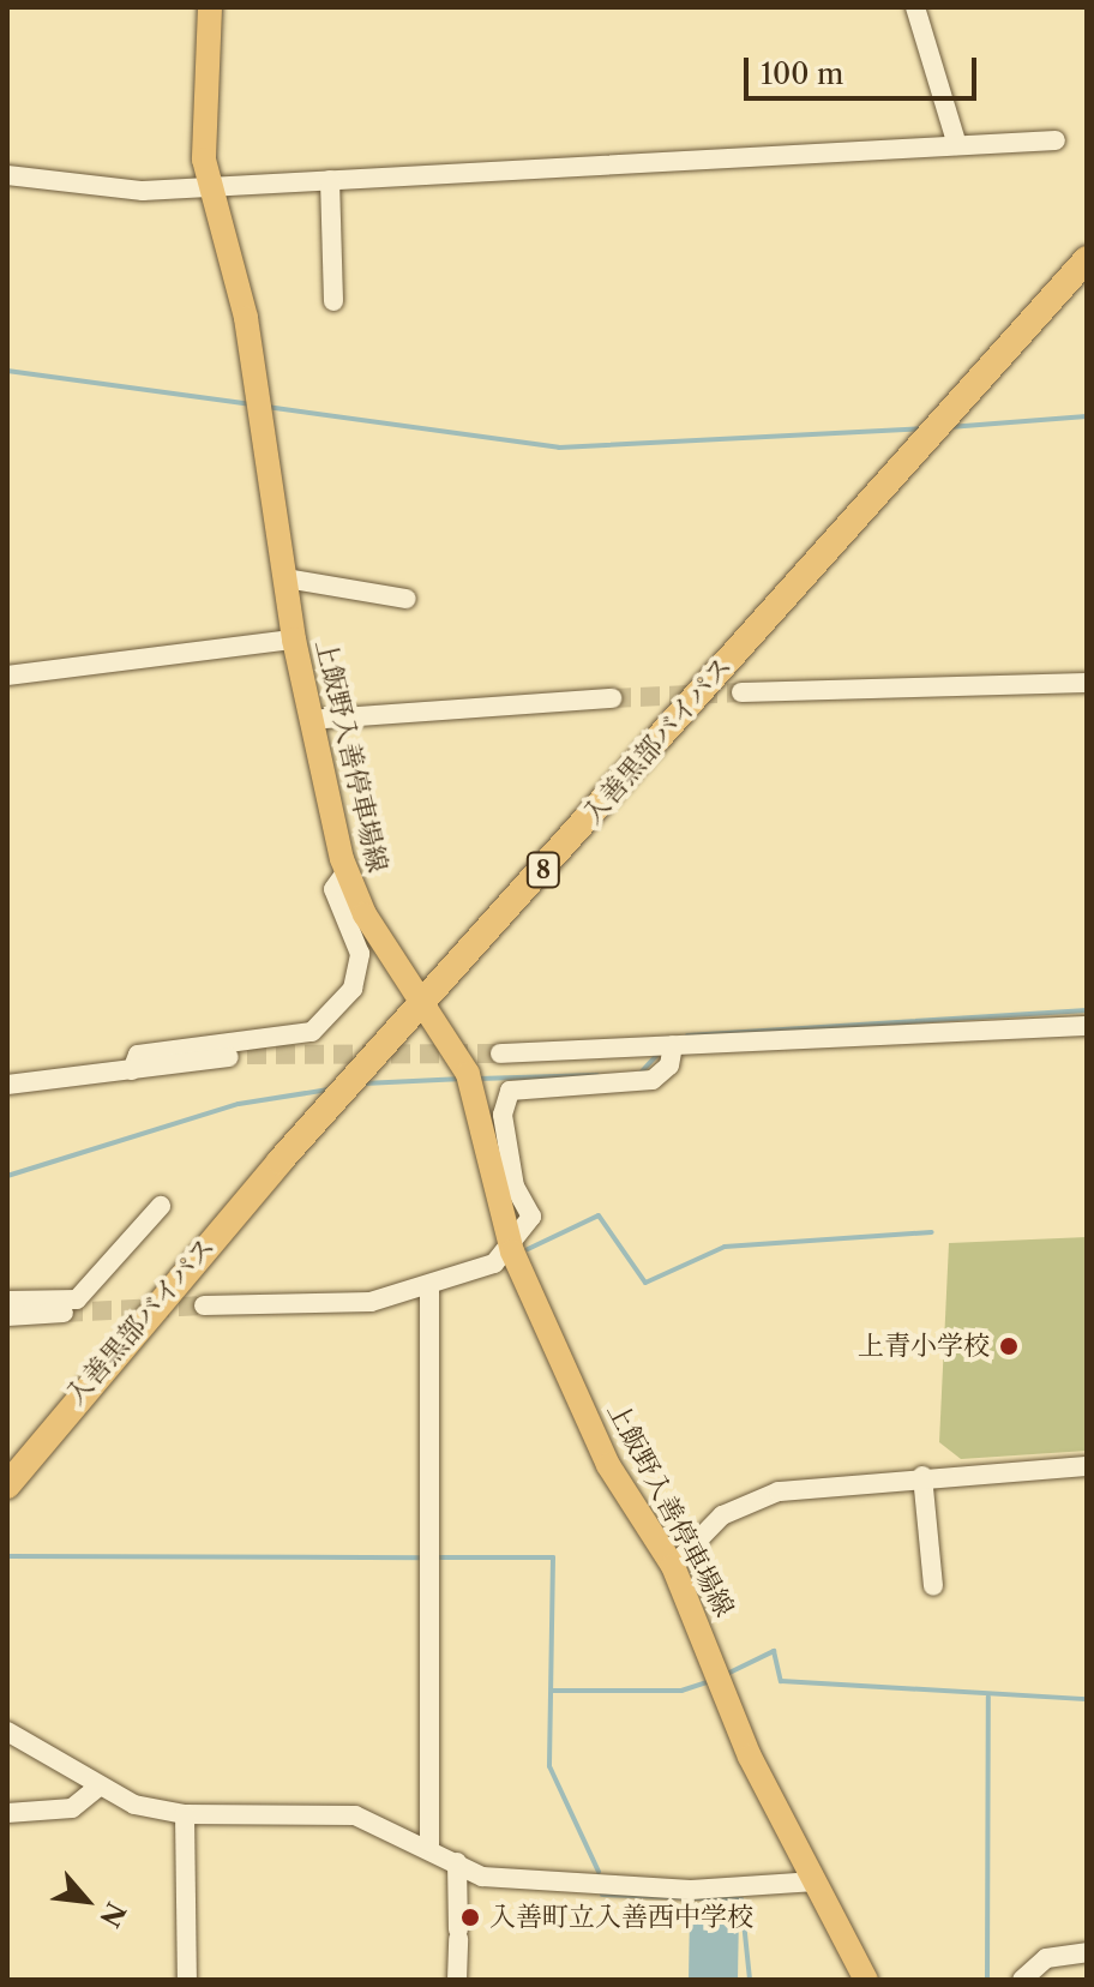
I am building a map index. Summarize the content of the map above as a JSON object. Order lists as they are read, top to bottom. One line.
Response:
{"streets":{"highway":["入善黒部バイパス","8"],"main road":["上飯野入善停車場線"]},"crossings":[["入善黒部バイパス","上飯野入善停車場線"]],"places":["上青小学校","入善町立入善西中学校"],"scale_bar":"100 m","north":"bottom right"}
